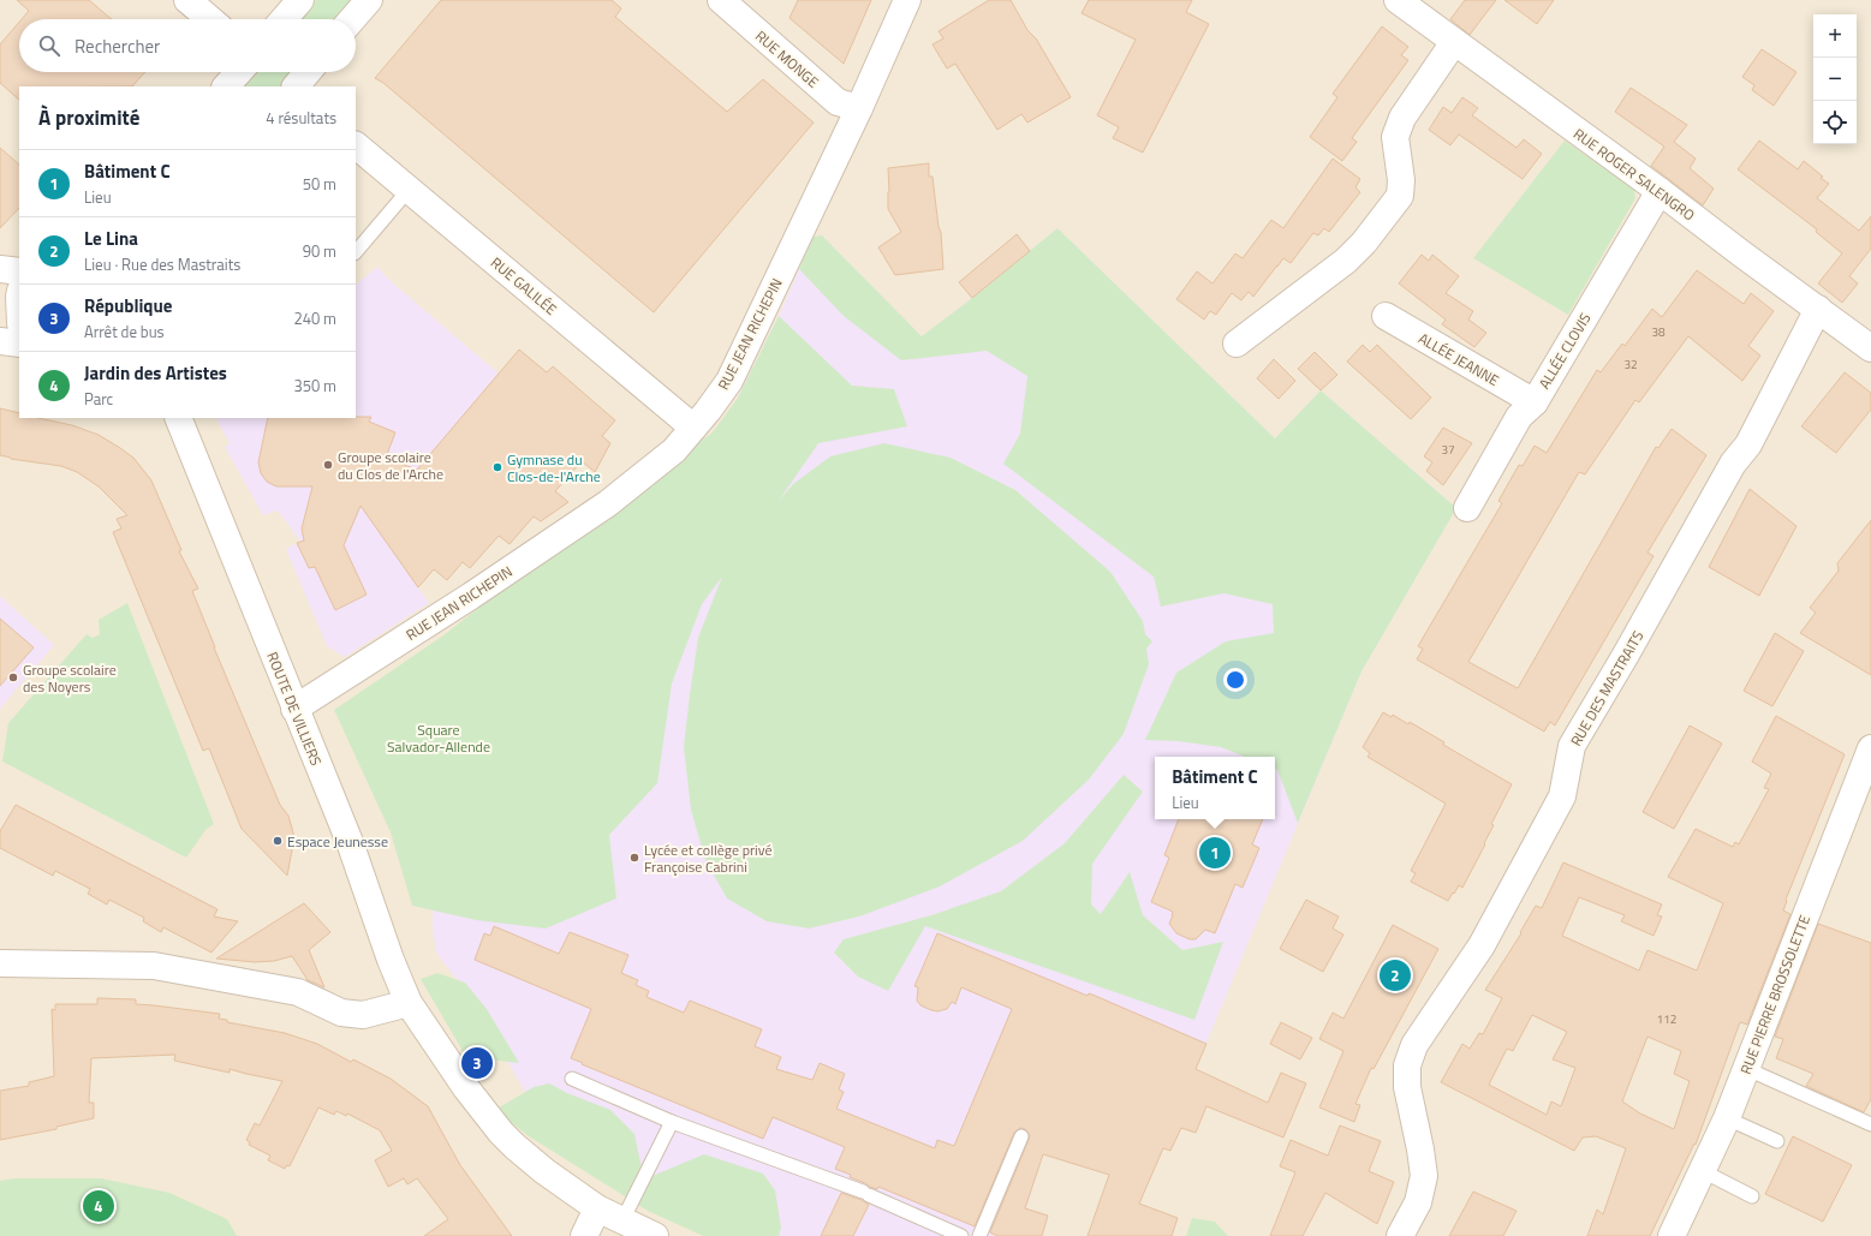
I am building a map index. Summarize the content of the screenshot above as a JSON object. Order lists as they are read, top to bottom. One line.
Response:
{"streets":{"street":["RUE MONGE","RUE ROGER SALENGRO","RUE GALILÉE","RUE JEAN RICHEPIN","ALLÉE CLOVIS","ALLÉE JEANNE","RUE DES MASTRAITS","ROUTE DE VILLIERS","RUE PIERRE BROSSOLETTE"]},"crossings":[["RUE MONGE","RUE JEAN RICHEPIN"],["RUE ROGER SALENGRO","ALLÉE CLOVIS"],["RUE ROGER SALENGRO","RUE DES MASTRAITS"],["RUE GALILÉE","RUE JEAN RICHEPIN"],["RUE JEAN RICHEPIN","ROUTE DE VILLIERS"],["ALLÉE CLOVIS","ALLÉE JEANNE"]],"parks":["Square Salvador-Allende"],"places":["Groupe scolaire du Clos de l'Arche","Gymnase du Clos-de-l'Arche","Groupe scolaire des Noyers","Espace Jeunesse","Lycée et collège privé Françoise Cabrini"],"house_numbers":["38","32","37","112"],"page":{"map_buttons":["+","−"],"search":"Rechercher","heading":["À proximité","4 résultats"],"list":[{"mark":"1","name":"Bâtiment C","note":"Lieu","value":"50 m"},{"mark":"2","name":"Le Lina","note":"Lieu · Rue des Mastraits","value":"90 m"},{"mark":"3","name":"République","note":"Arrêt de bus","value":"240 m"},{"mark":"4","name":"Jardin des Artistes","note":"Parc","value":"350 m"}],"popup":["Bâtiment C","Lieu"],"pins":["1","2","3","4"]}}
